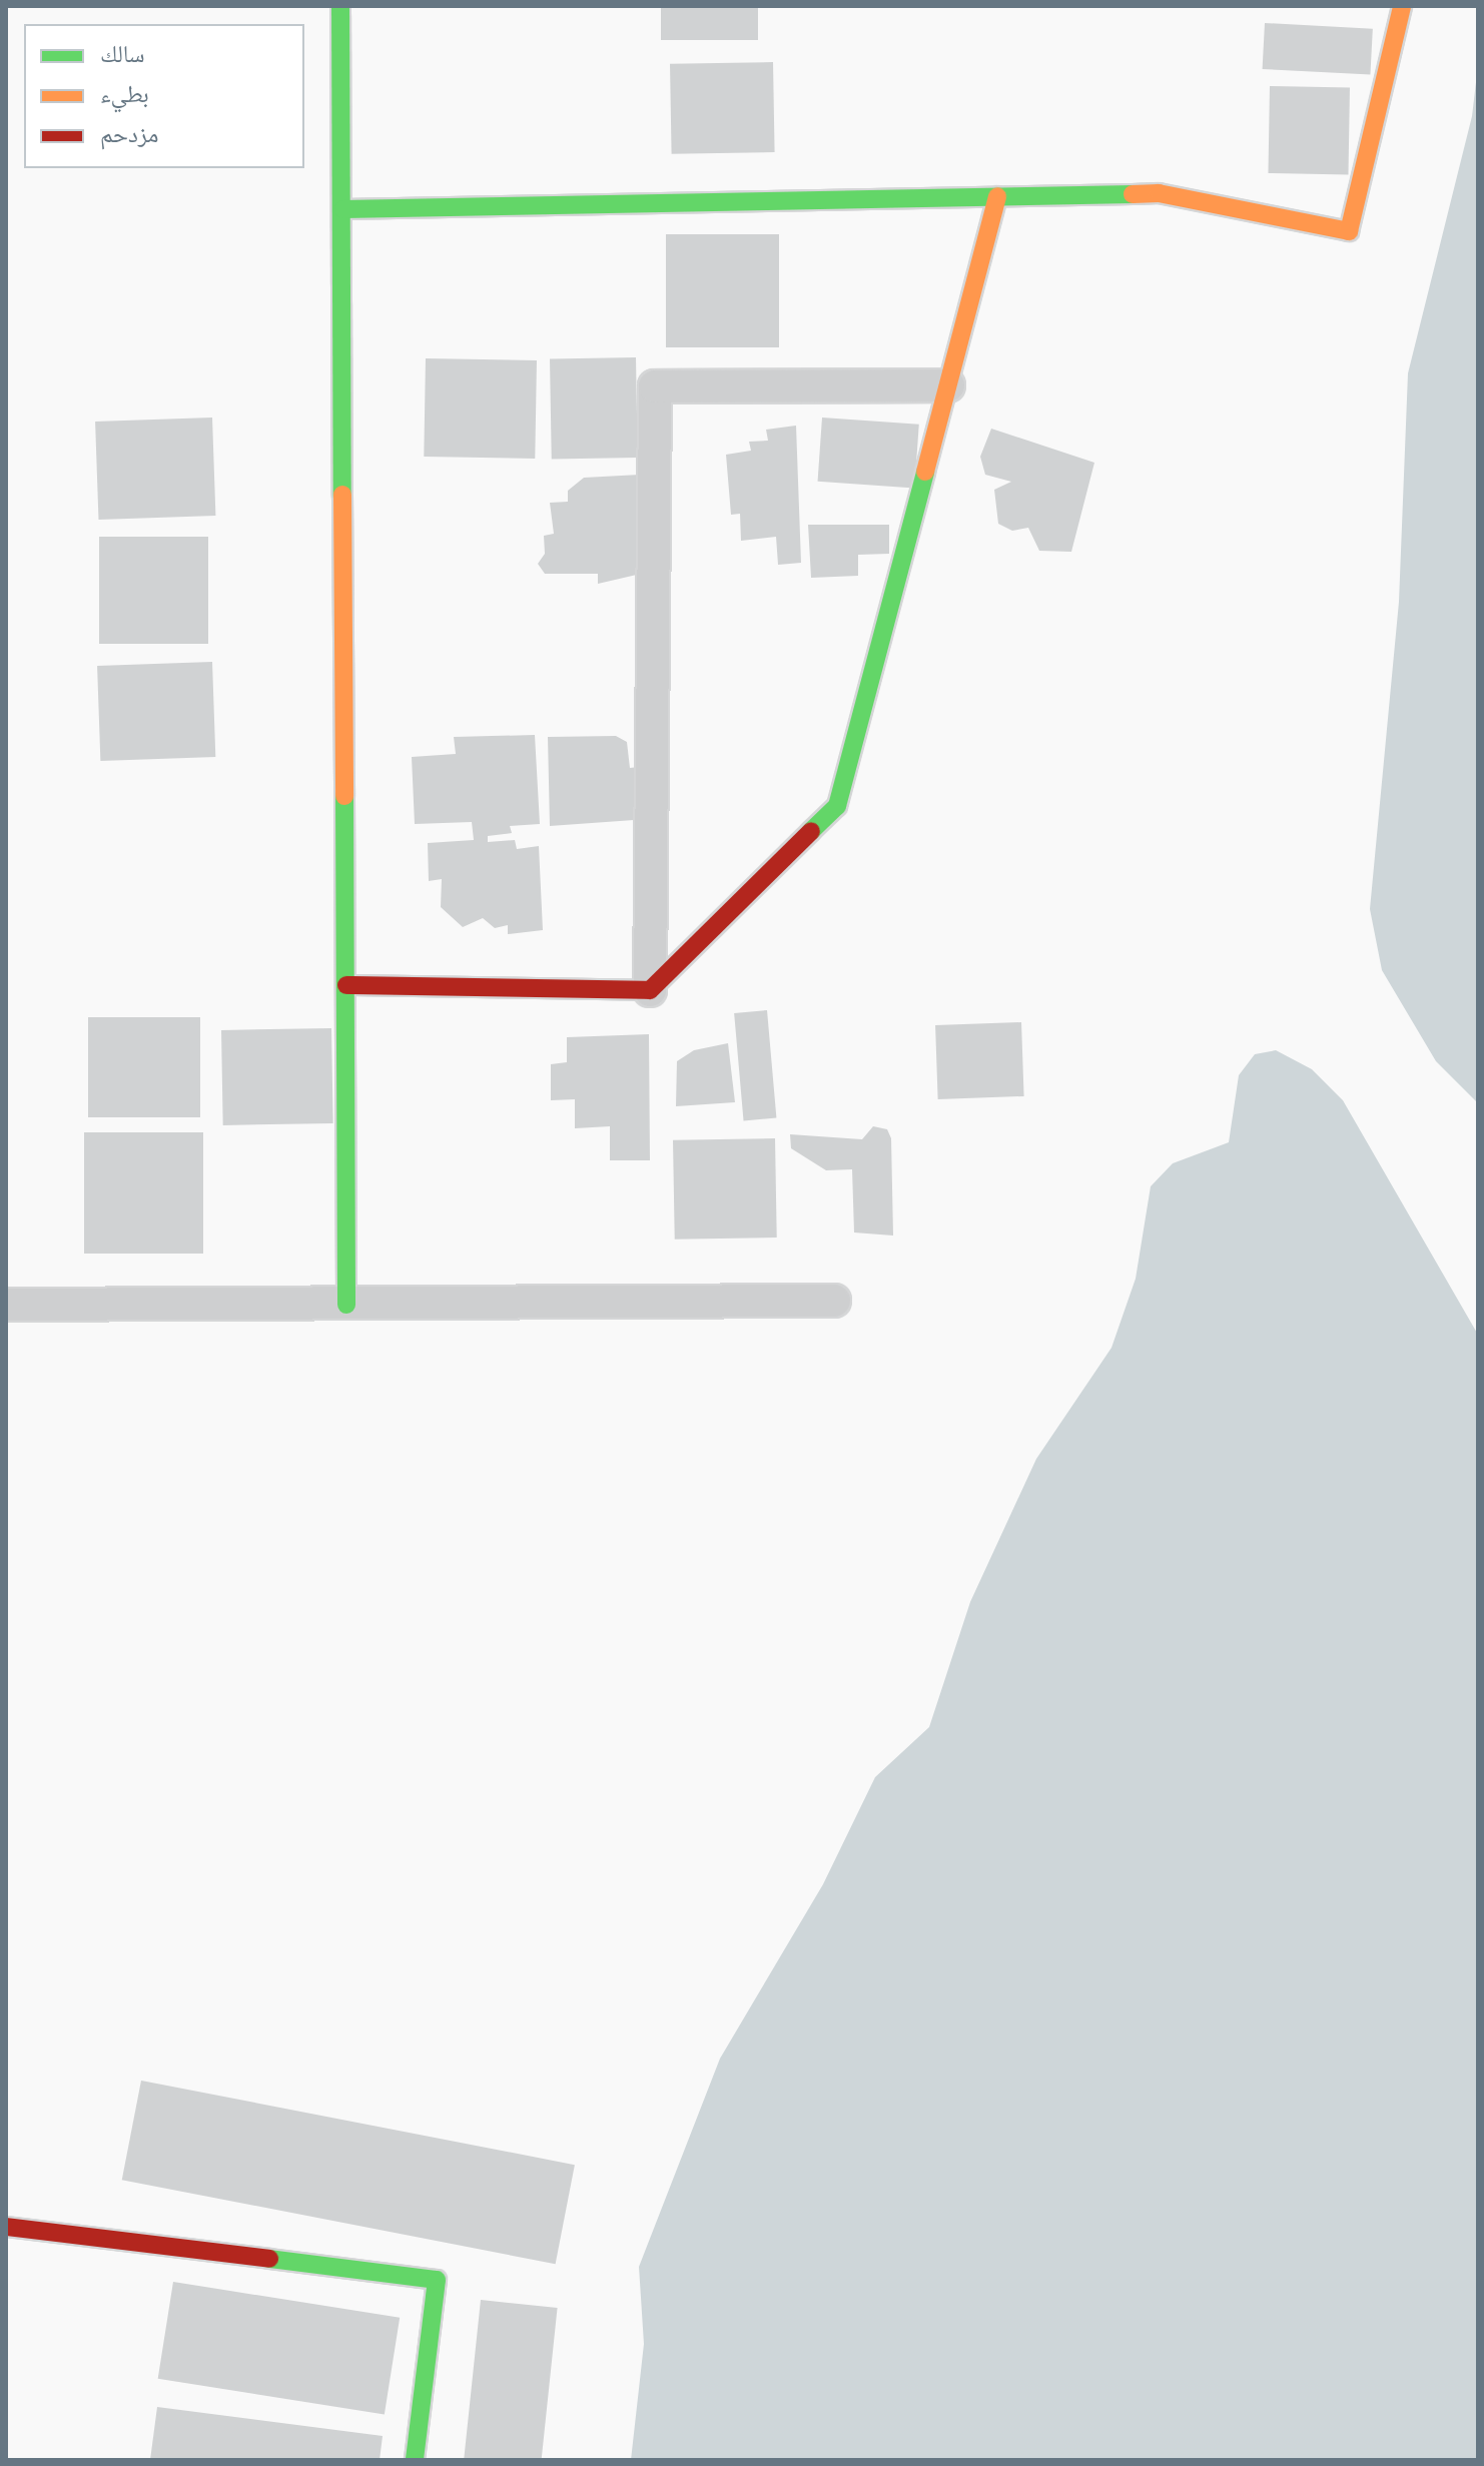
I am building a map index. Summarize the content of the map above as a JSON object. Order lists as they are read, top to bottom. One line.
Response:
{"legend":["سالك","بطيء","مزدحم"]}
